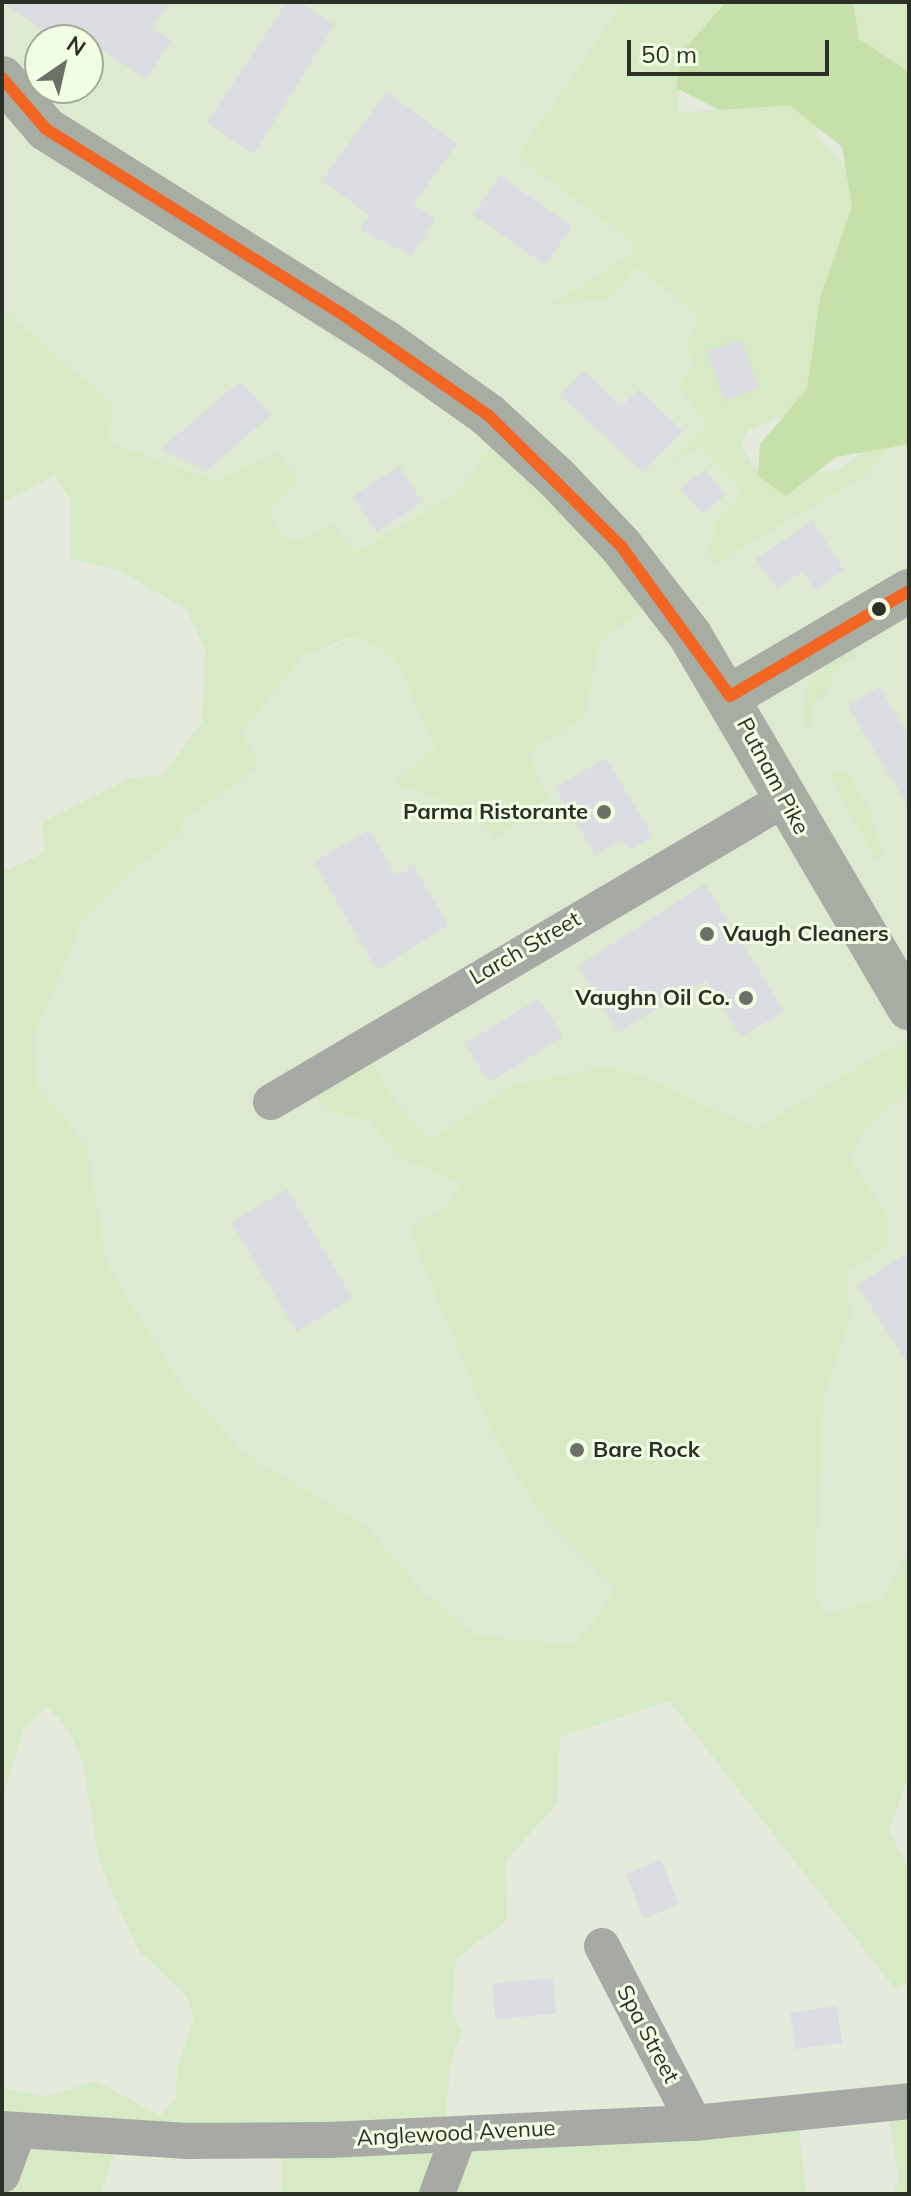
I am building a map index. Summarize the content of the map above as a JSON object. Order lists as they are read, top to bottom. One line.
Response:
{"streets":{"main road":["Putnam Pike"],"street":["Larch Street","Spa Street","Anglewood Avenue"]},"crossings":[["Putnam Pike","Larch Street"],["Spa Street","Anglewood Avenue"]],"places":["Parma Ristorante","Vaugh Cleaners","Vaughn Oil Co.","Bare Rock"],"scale_bar":"50 m","north":"top right"}
